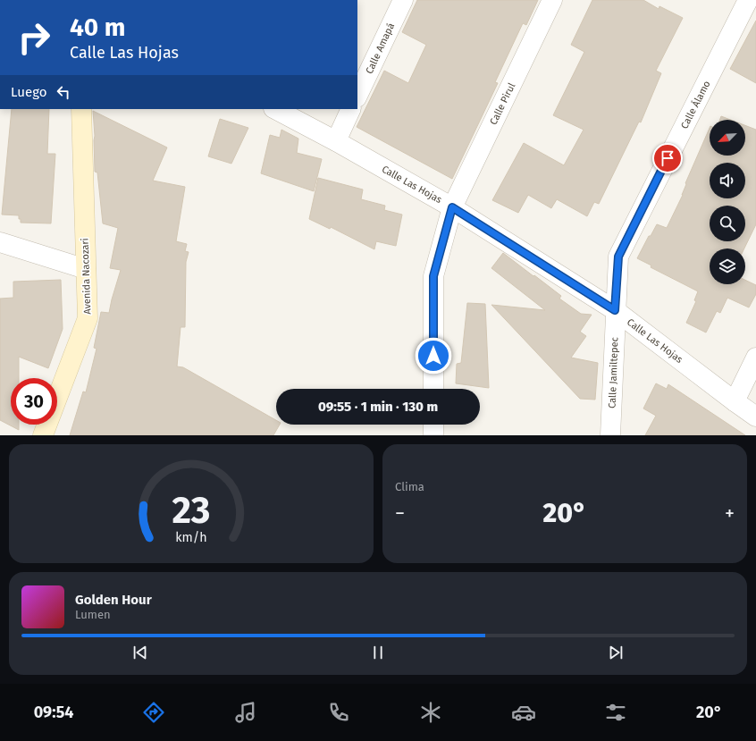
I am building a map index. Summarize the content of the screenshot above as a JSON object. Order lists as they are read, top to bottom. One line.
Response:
{"streets":{"street":["Calle Amapá","Calle Pirul","Calle Álamo","Calle Las Hojas","Avenida Nacozari","Calle Jamiltepec"]},"crossings":[["Calle Pirul","Calle Las Hojas"],["Calle Álamo","Calle Las Hojas"],["Calle Álamo","Calle Jamiltepec"],["Calle Las Hojas","Calle Jamiltepec"]],"north":"bottom left","page":{"turn":["40 m","Calle Las Hojas"],"then":"Luego","limit":"30","trip":"09:55 · 1 min · 130 m","tile":"Clima","heat":["−","20°","+"],"song":["Golden Hour","Lumen"],"tabs":["09:54","20°"],"gauge":["23","km/h"]}}
